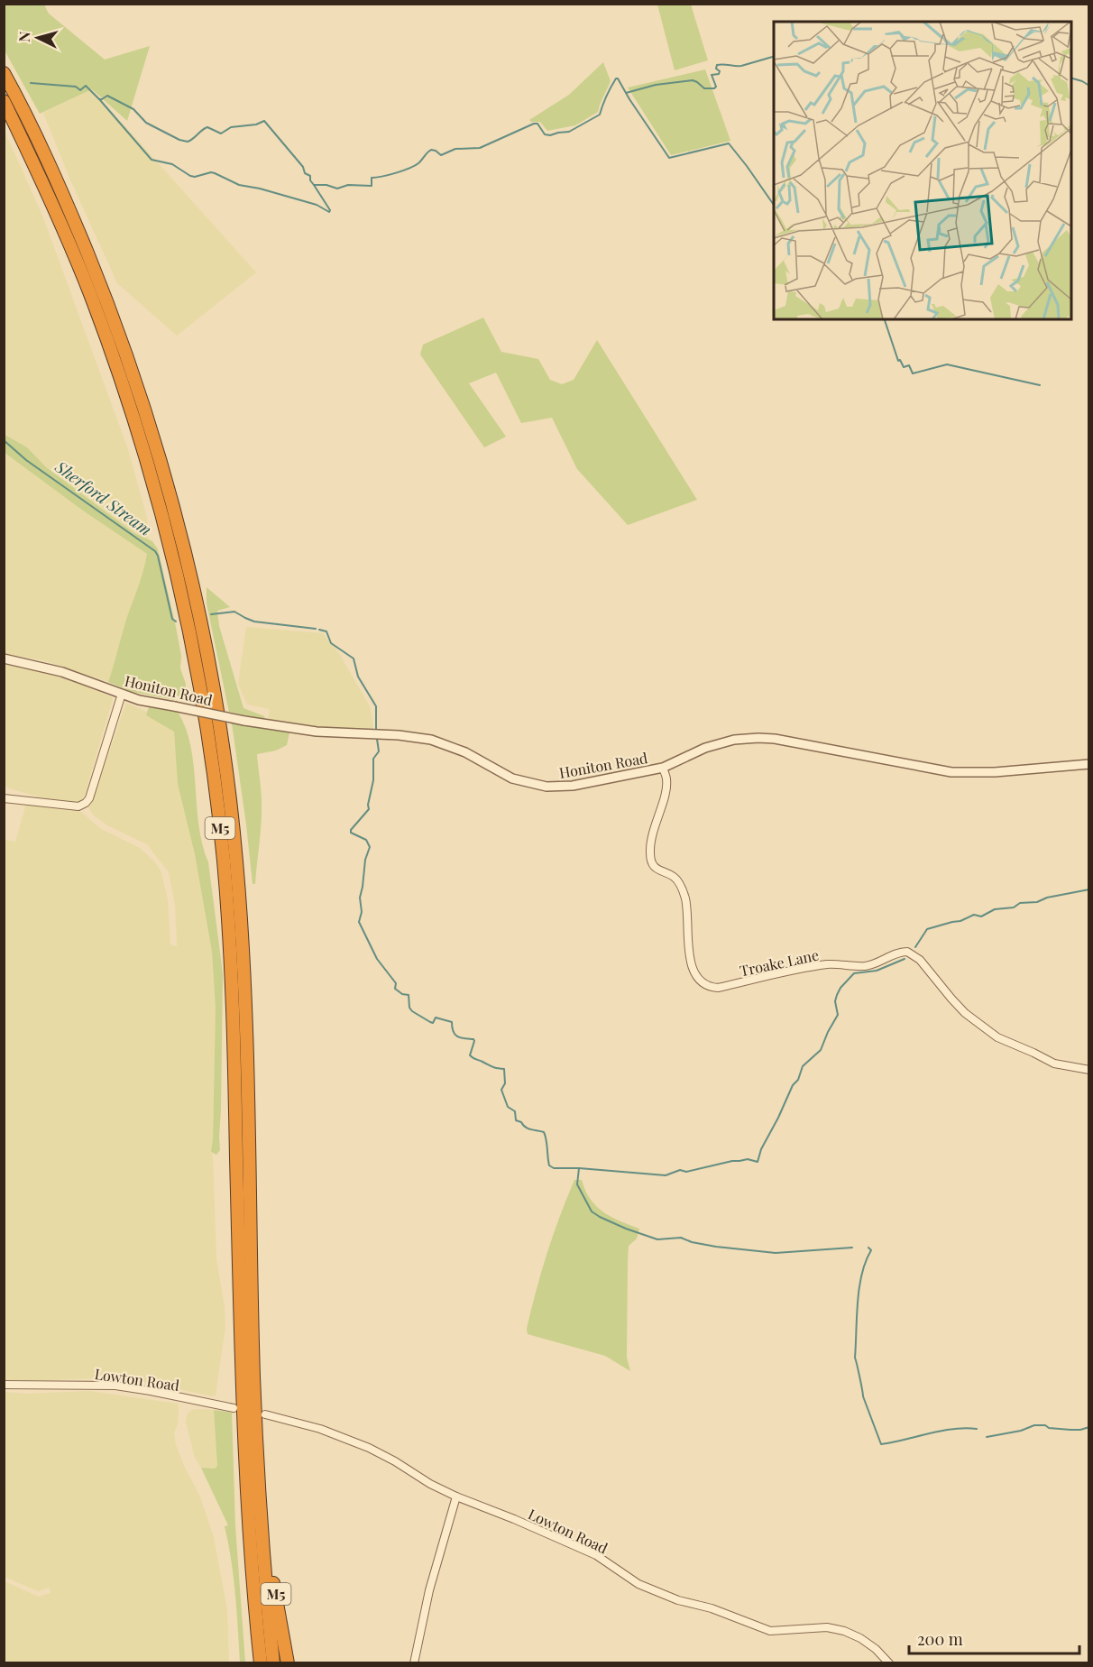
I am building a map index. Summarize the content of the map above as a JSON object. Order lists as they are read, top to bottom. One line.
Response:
{"streets":{"highway":["M5"],"street":["Honiton Road","Troake Lane","Lowton Road"]},"crossings":[["Honiton Road","Troake Lane"]],"water":["Sherford Stream"],"scale_bar":"200 m","north":"left"}
